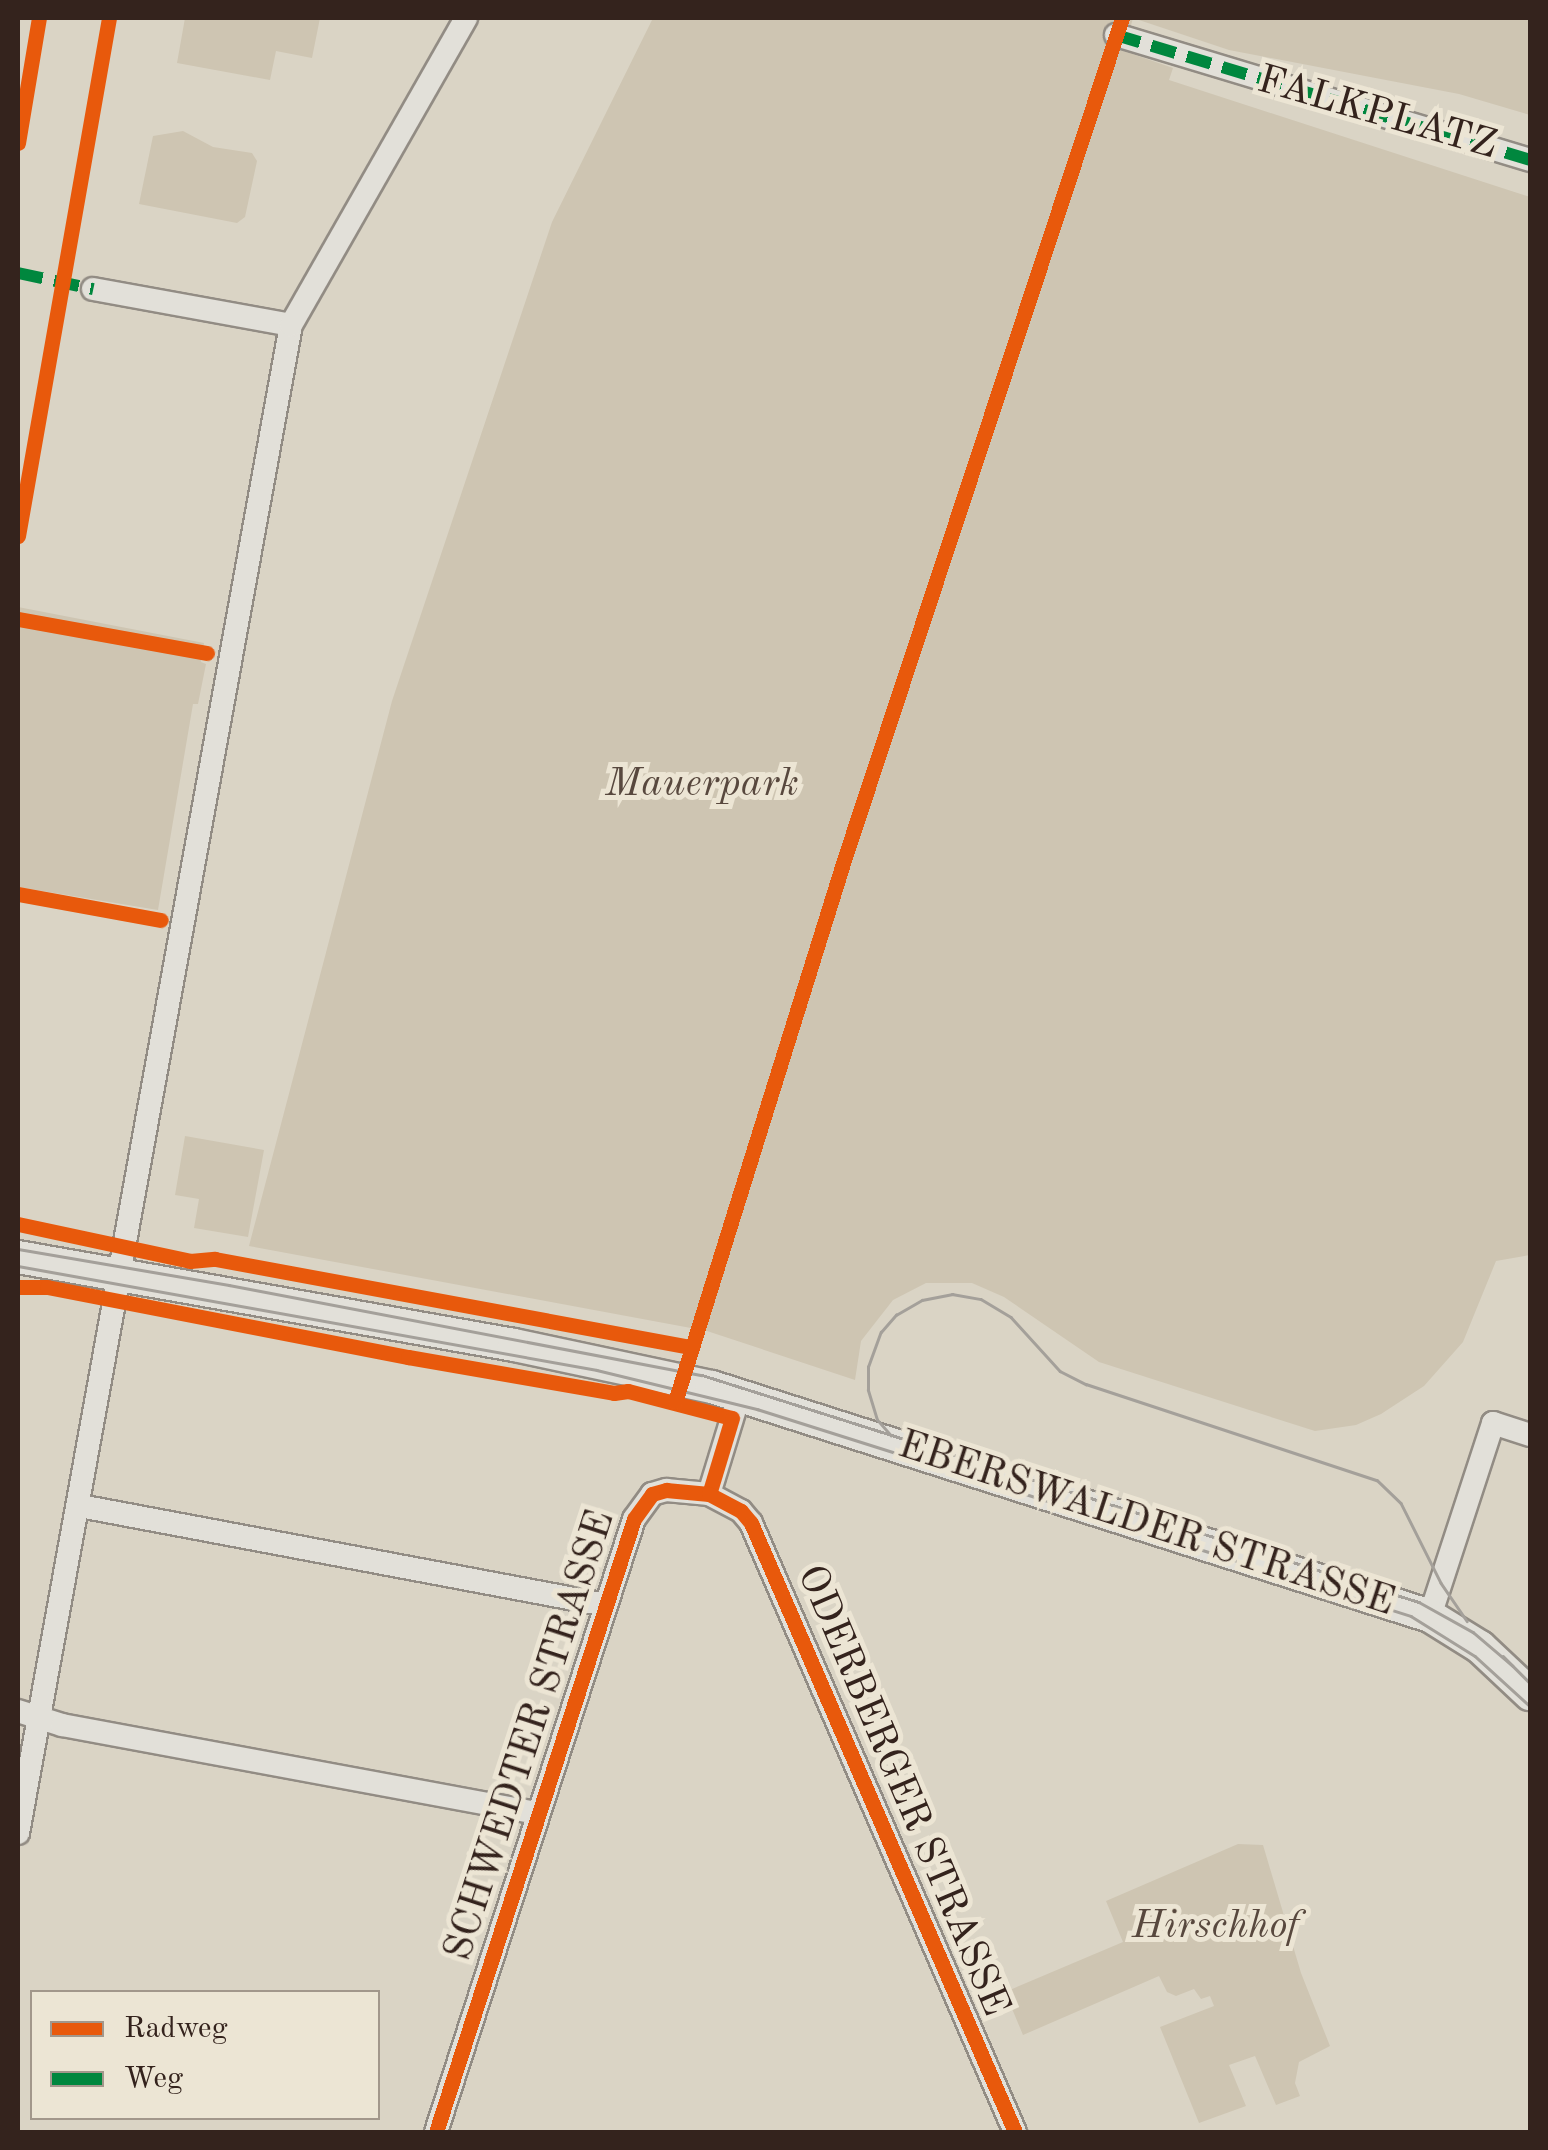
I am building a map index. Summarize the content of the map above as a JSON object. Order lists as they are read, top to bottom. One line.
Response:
{"streets":{"main road":["EBERSWALDER STRASSE"],"street":["FALKPLATZ","SCHWEDTER STRASSE","ODERBERGER STRASSE"]},"crossings":[["SCHWEDTER STRASSE","ODERBERGER STRASSE"]],"parks":["Mauerpark","Hirschhof"],"legend":["Radweg","Weg"]}
